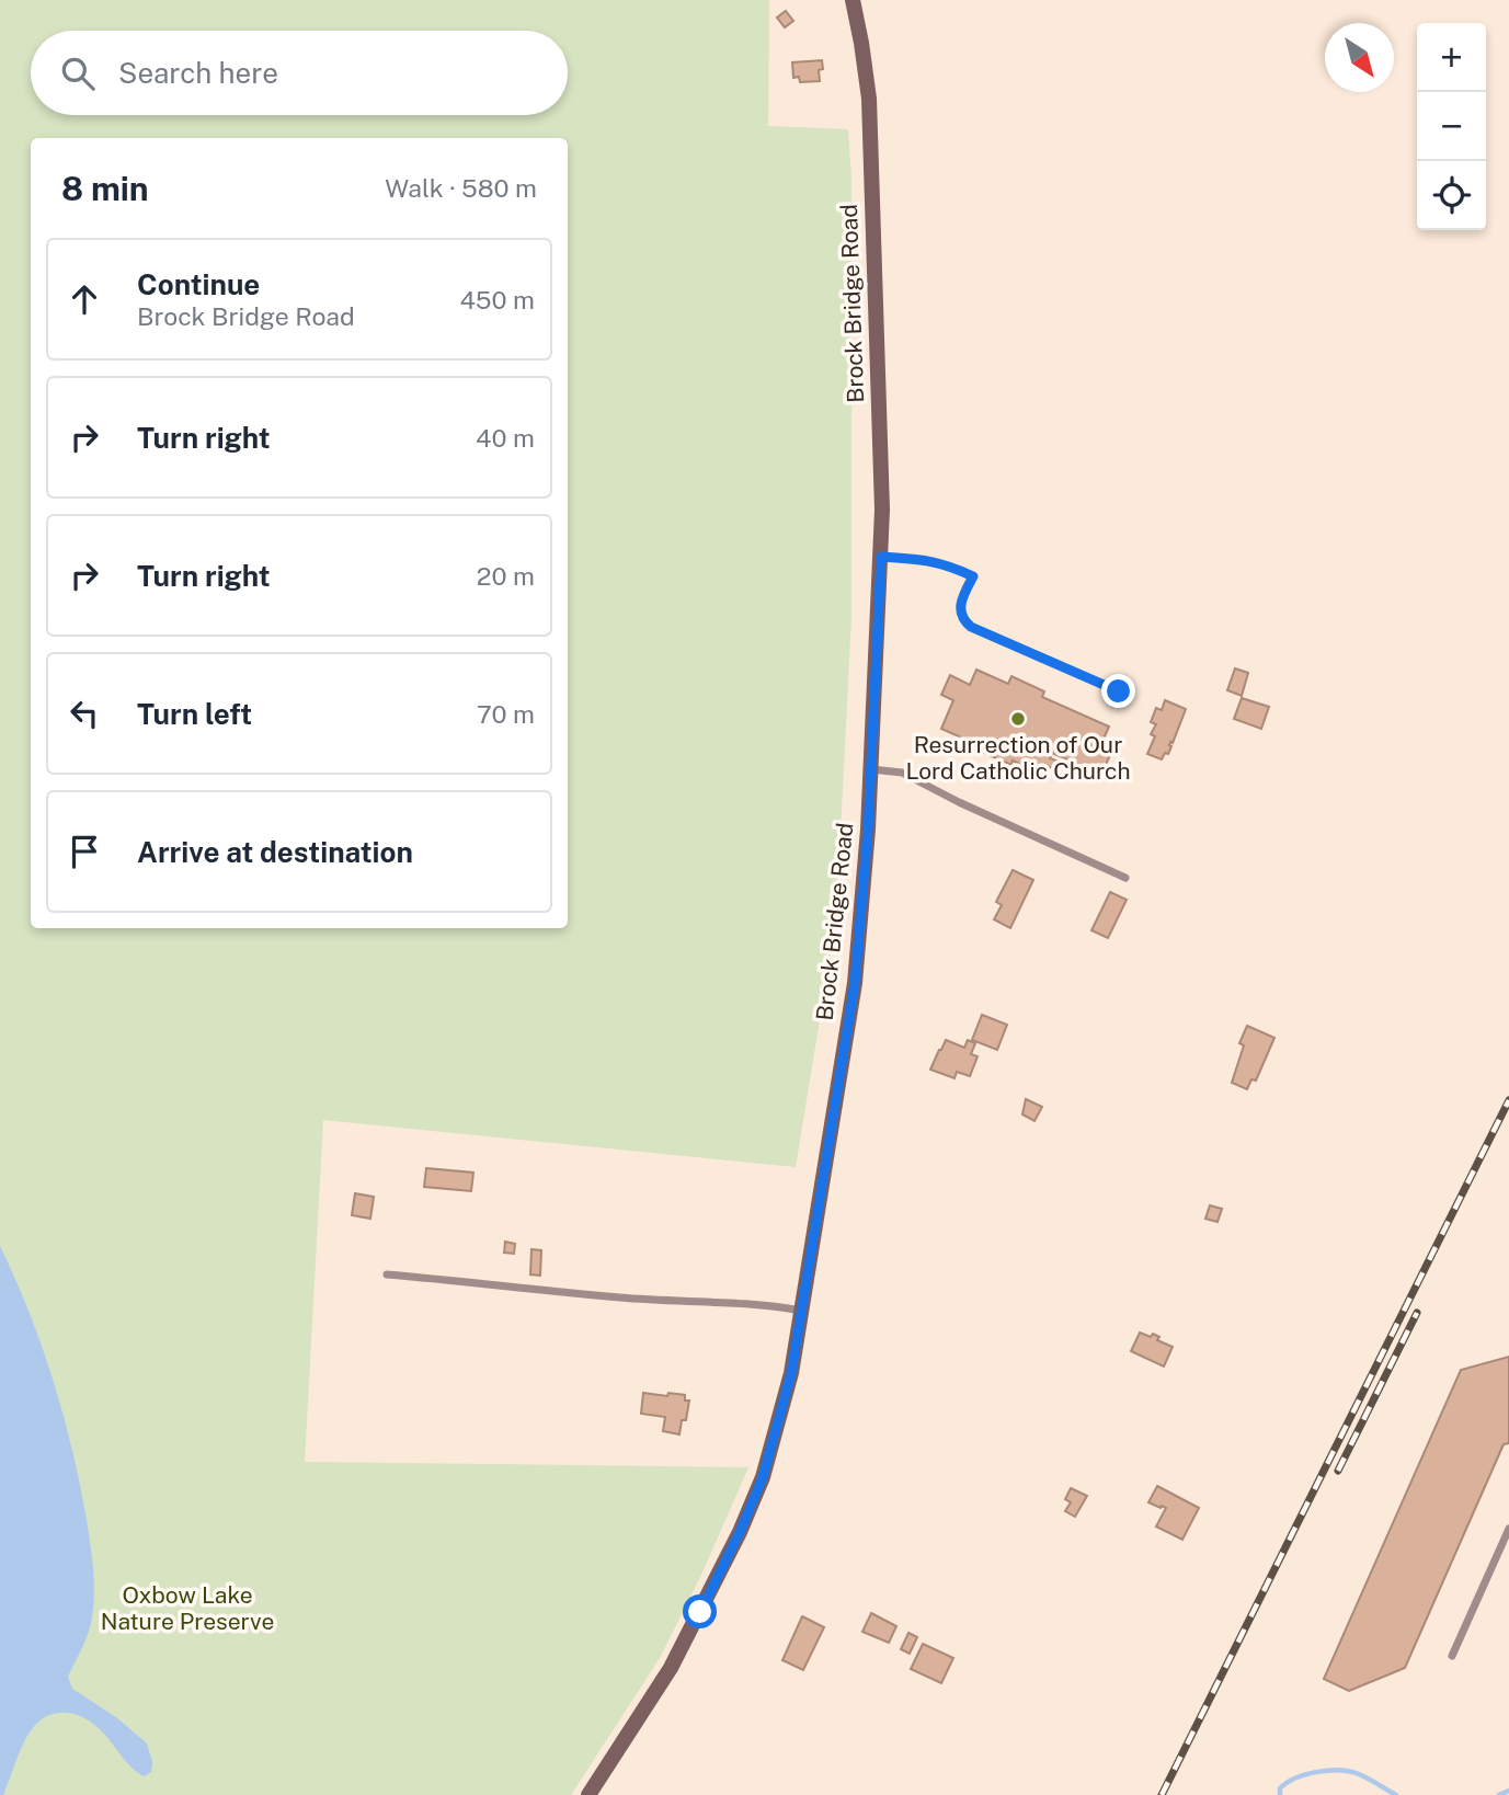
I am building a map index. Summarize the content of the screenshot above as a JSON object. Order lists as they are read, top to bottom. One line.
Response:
{"streets":{"street":["Brock Bridge Road"]},"parks":["Oxbow Lake Nature Preserve"],"places":["Resurrection of Our Lord Catholic Church"],"north":"bottom right","page":{"map_buttons":["+","−"],"search":"Search here","heading":["8 min","Walk · 580 m"],"list":[["Continue","Brock Bridge Road","450 m"],["Turn right","40 m"],["Turn right","20 m"],["Turn left","70 m"],"Arrive at destination"]}}
